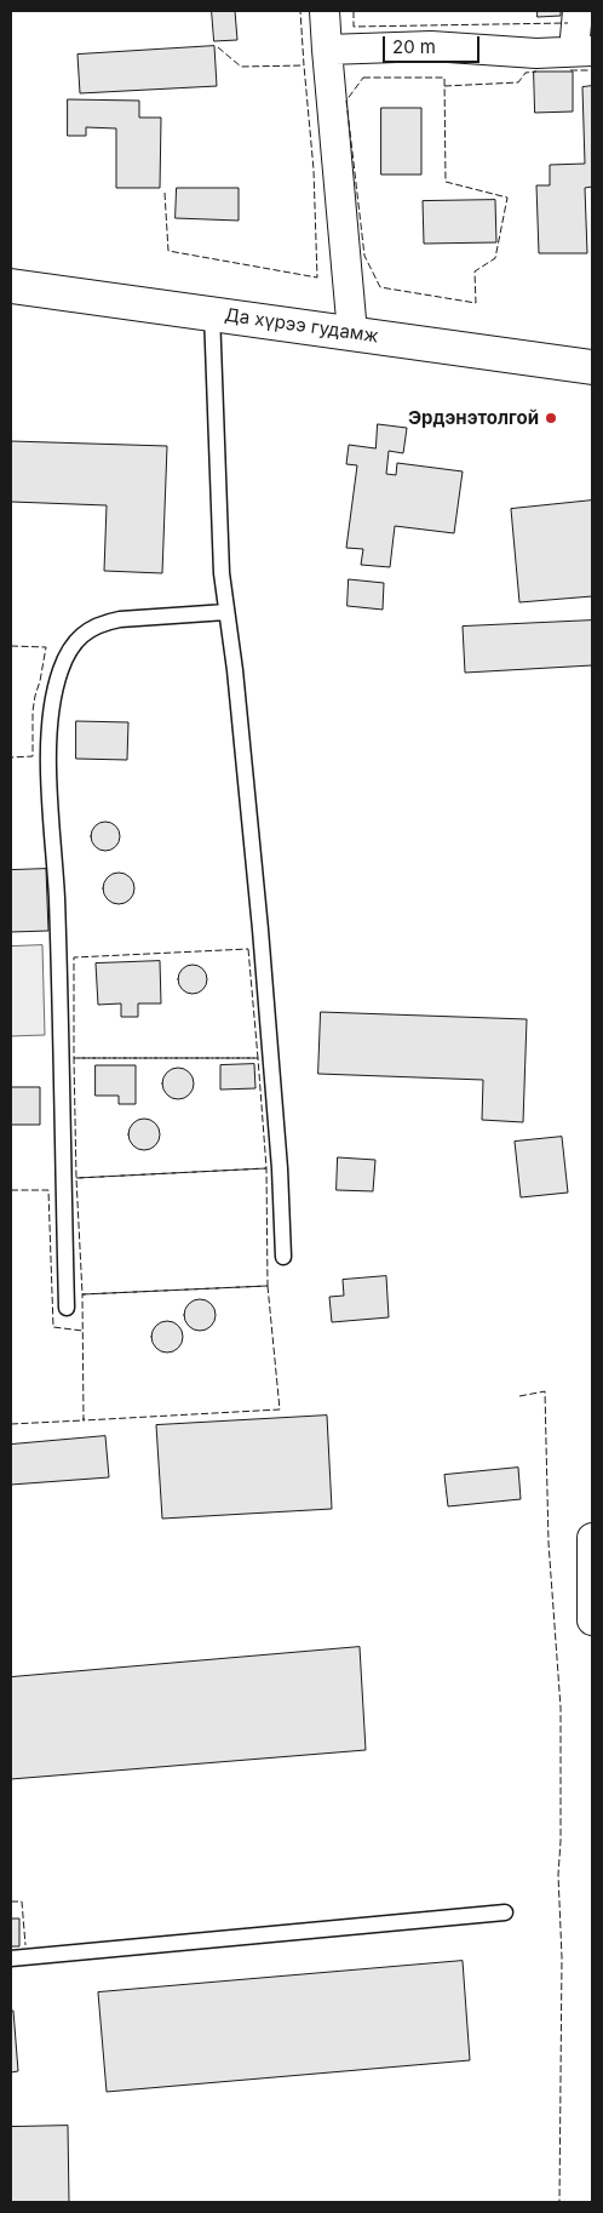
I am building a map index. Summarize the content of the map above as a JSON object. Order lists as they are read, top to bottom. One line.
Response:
{"streets":{"main road":["Да хүрээ гудамж"]},"places":["Эрдэнэтолгой"],"scale_bar":"20 m"}
